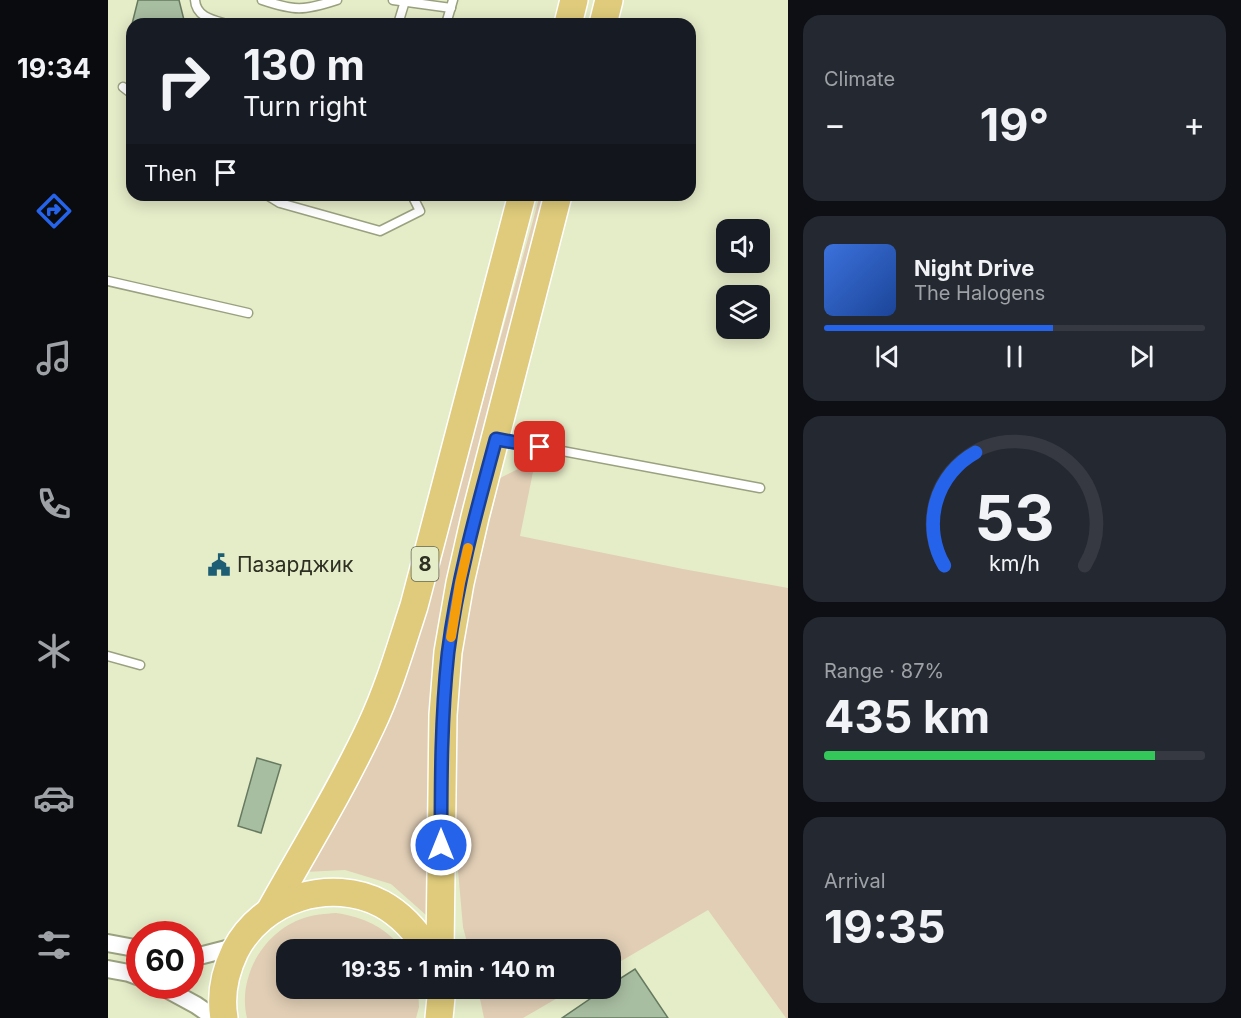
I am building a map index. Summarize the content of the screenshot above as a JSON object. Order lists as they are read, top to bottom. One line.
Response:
{"streets":{"main road":["8"]},"places":{"public building":["Пазарджик"]},"page":{"tabs":"19:34","tile":["Climate",["Range · 87%","435 km"],["Arrival","19:35"]],"turn":["130 m","Turn right"],"heat":["−","19°","+"],"then":"Then","song":["Night Drive","The Halogens"],"limit":"60","trip":"19:35 · 1 min · 140 m","gauge":["53","km/h"]}}
